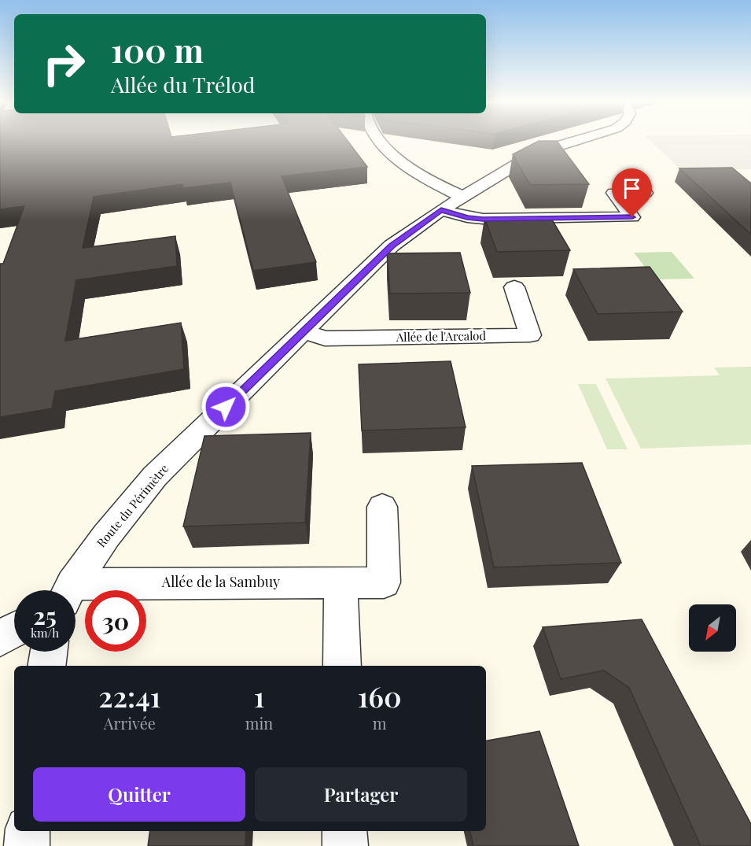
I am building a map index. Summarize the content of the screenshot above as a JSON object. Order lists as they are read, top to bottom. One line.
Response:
{"streets":{"street":["Allée de l'Arcalod","Route du Périmètre","Allée de la Sambuy"]},"crossings":[["Allée de l'Arcalod","Route du Périmètre"]],"north":"bottom left","page":{"turn":["100 m","Allée du Trélod"],"speed":"25 km/h","limit":"30","eta":["22:41","Arrivée","1","min","160","m"],"buttons":["Quitter","Partager"]}}
